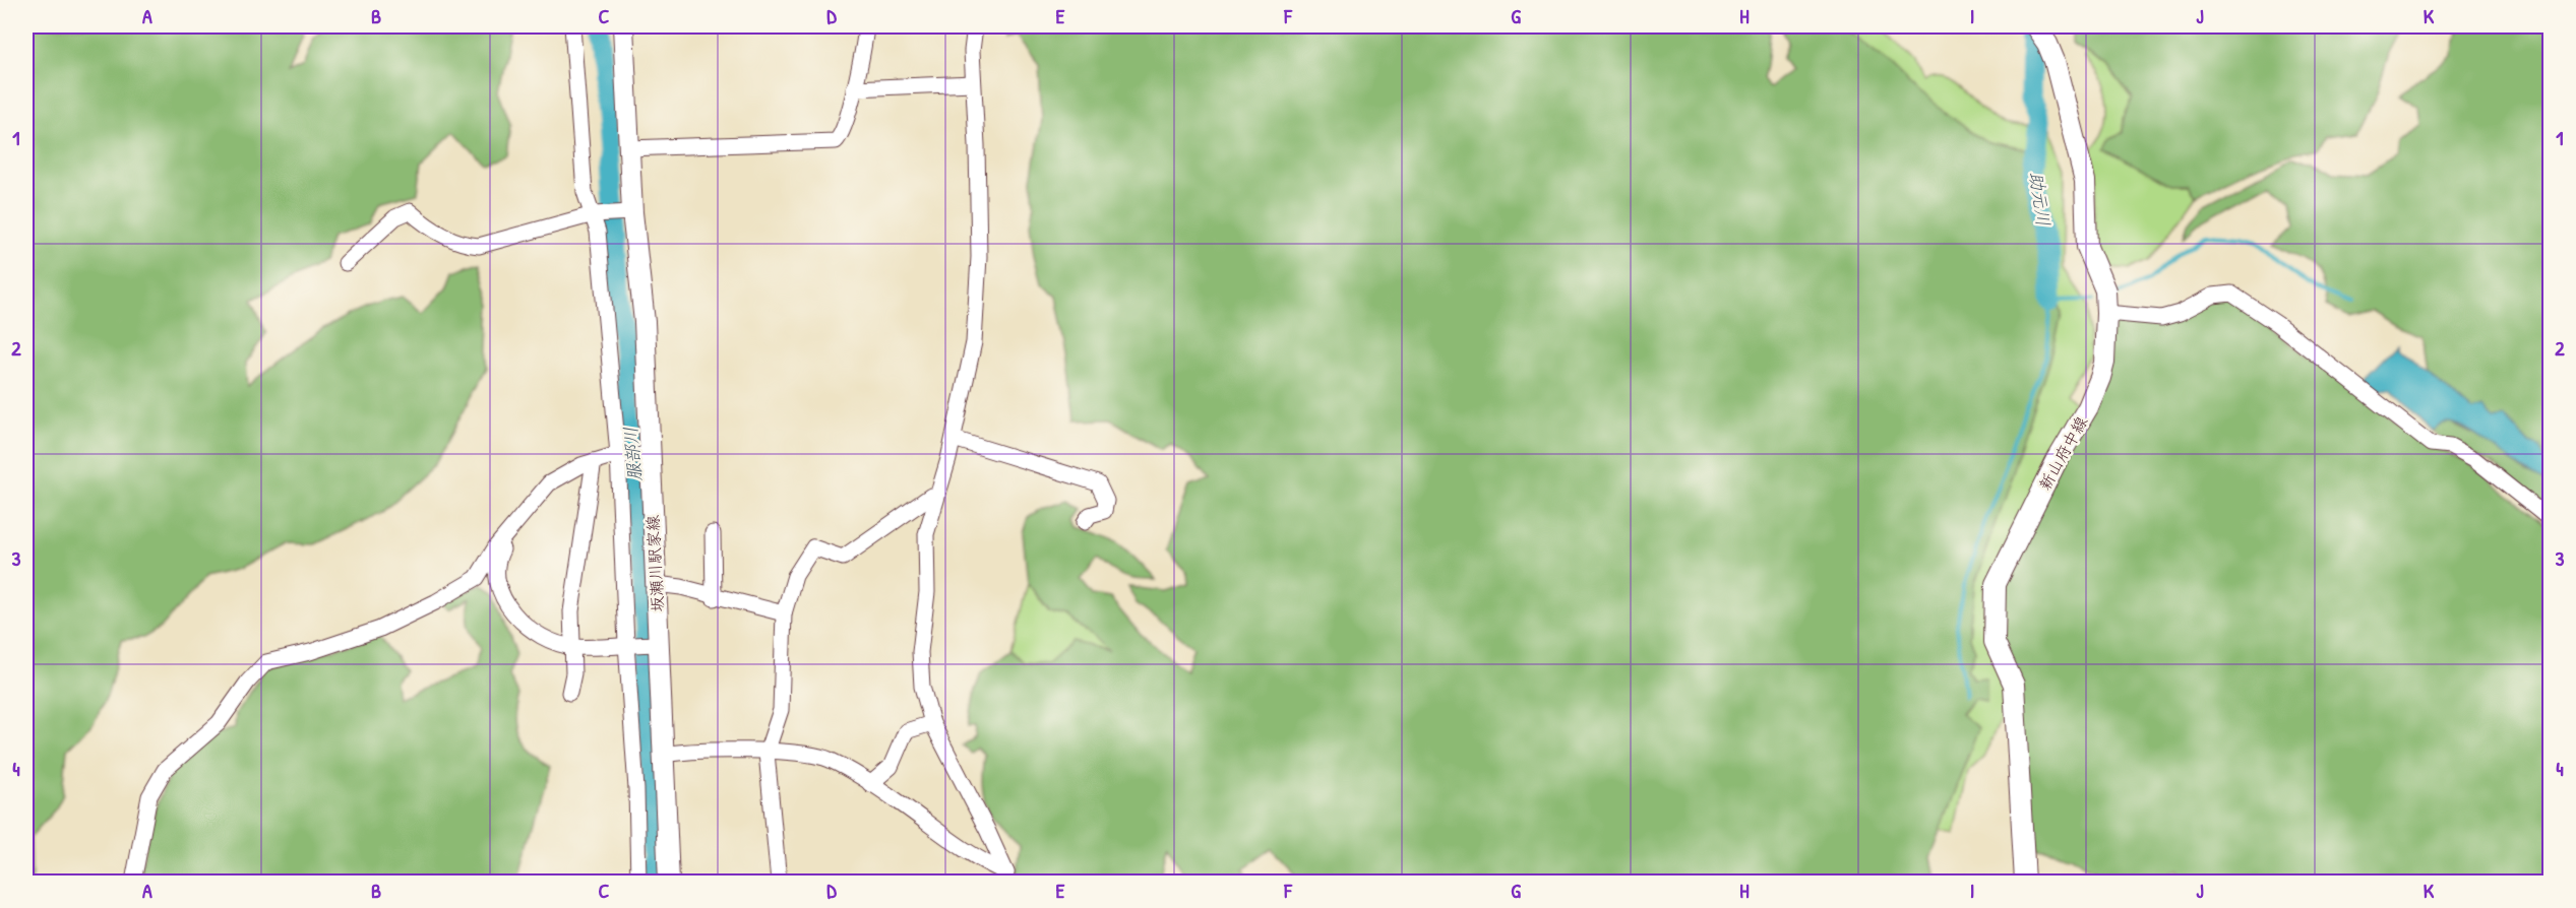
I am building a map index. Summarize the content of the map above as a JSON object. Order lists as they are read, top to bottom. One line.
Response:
{"streets":{"main road":["新山府中線","坂瀬川駅家線"]},"water":["助元川","服部川"],"grid":{"columns":["A","B","C","D","E","F","G","H","I","J","K"],"rows":["1","2","3","4"]}}
